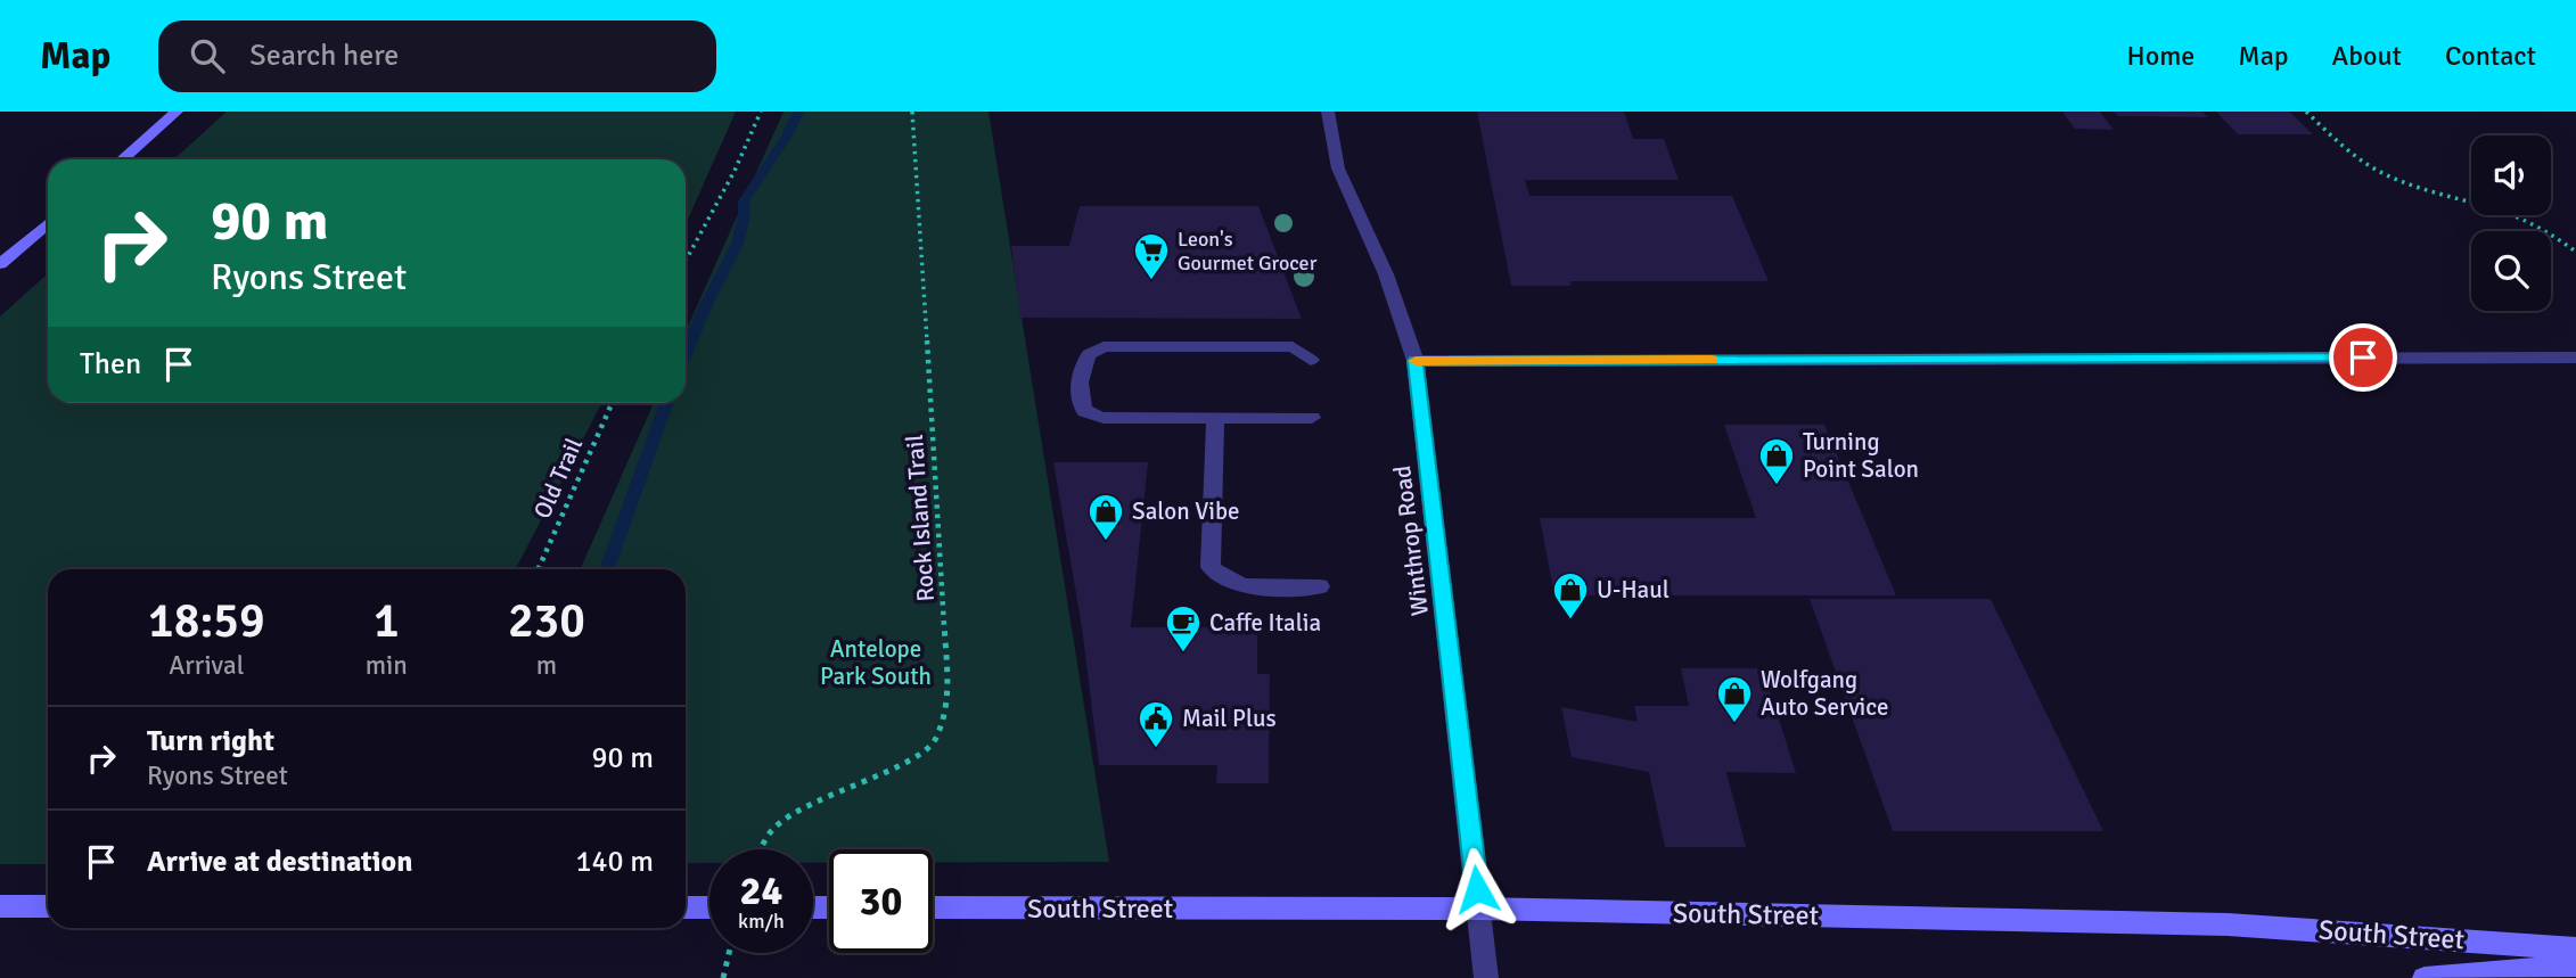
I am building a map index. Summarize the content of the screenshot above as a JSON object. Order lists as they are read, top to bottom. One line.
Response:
{"streets":{"main road":["South Street"],"street":["Winthrop Road"],"path":["Old Trail","Rock Island Trail"]},"crossings":[["Winthrop Road","South Street"]],"parks":["Antelope Park South"],"places":{"supermarket":["Leon's Gourmet Grocer"],"shop":["Turning Point Salon","Salon Vibe","U-Haul","Wolfgang Auto Service"],"cafe":["Caffe Italia"],"public building":["Mail Plus"]},"page":{"header":"Map","search":"Search here","nav":["Home","Map","About","Contact"],"turn":["90 m","Ryons Street"],"then":"Then","eta":["18:59","Arrival","1","min","230","m"],"list":[{"name":"Turn right","note":"Ryons Street","value":"90 m"},{"name":"Arrive at destination","value":"140 m"}],"speed":"24 km/h","limit":"30"}}
